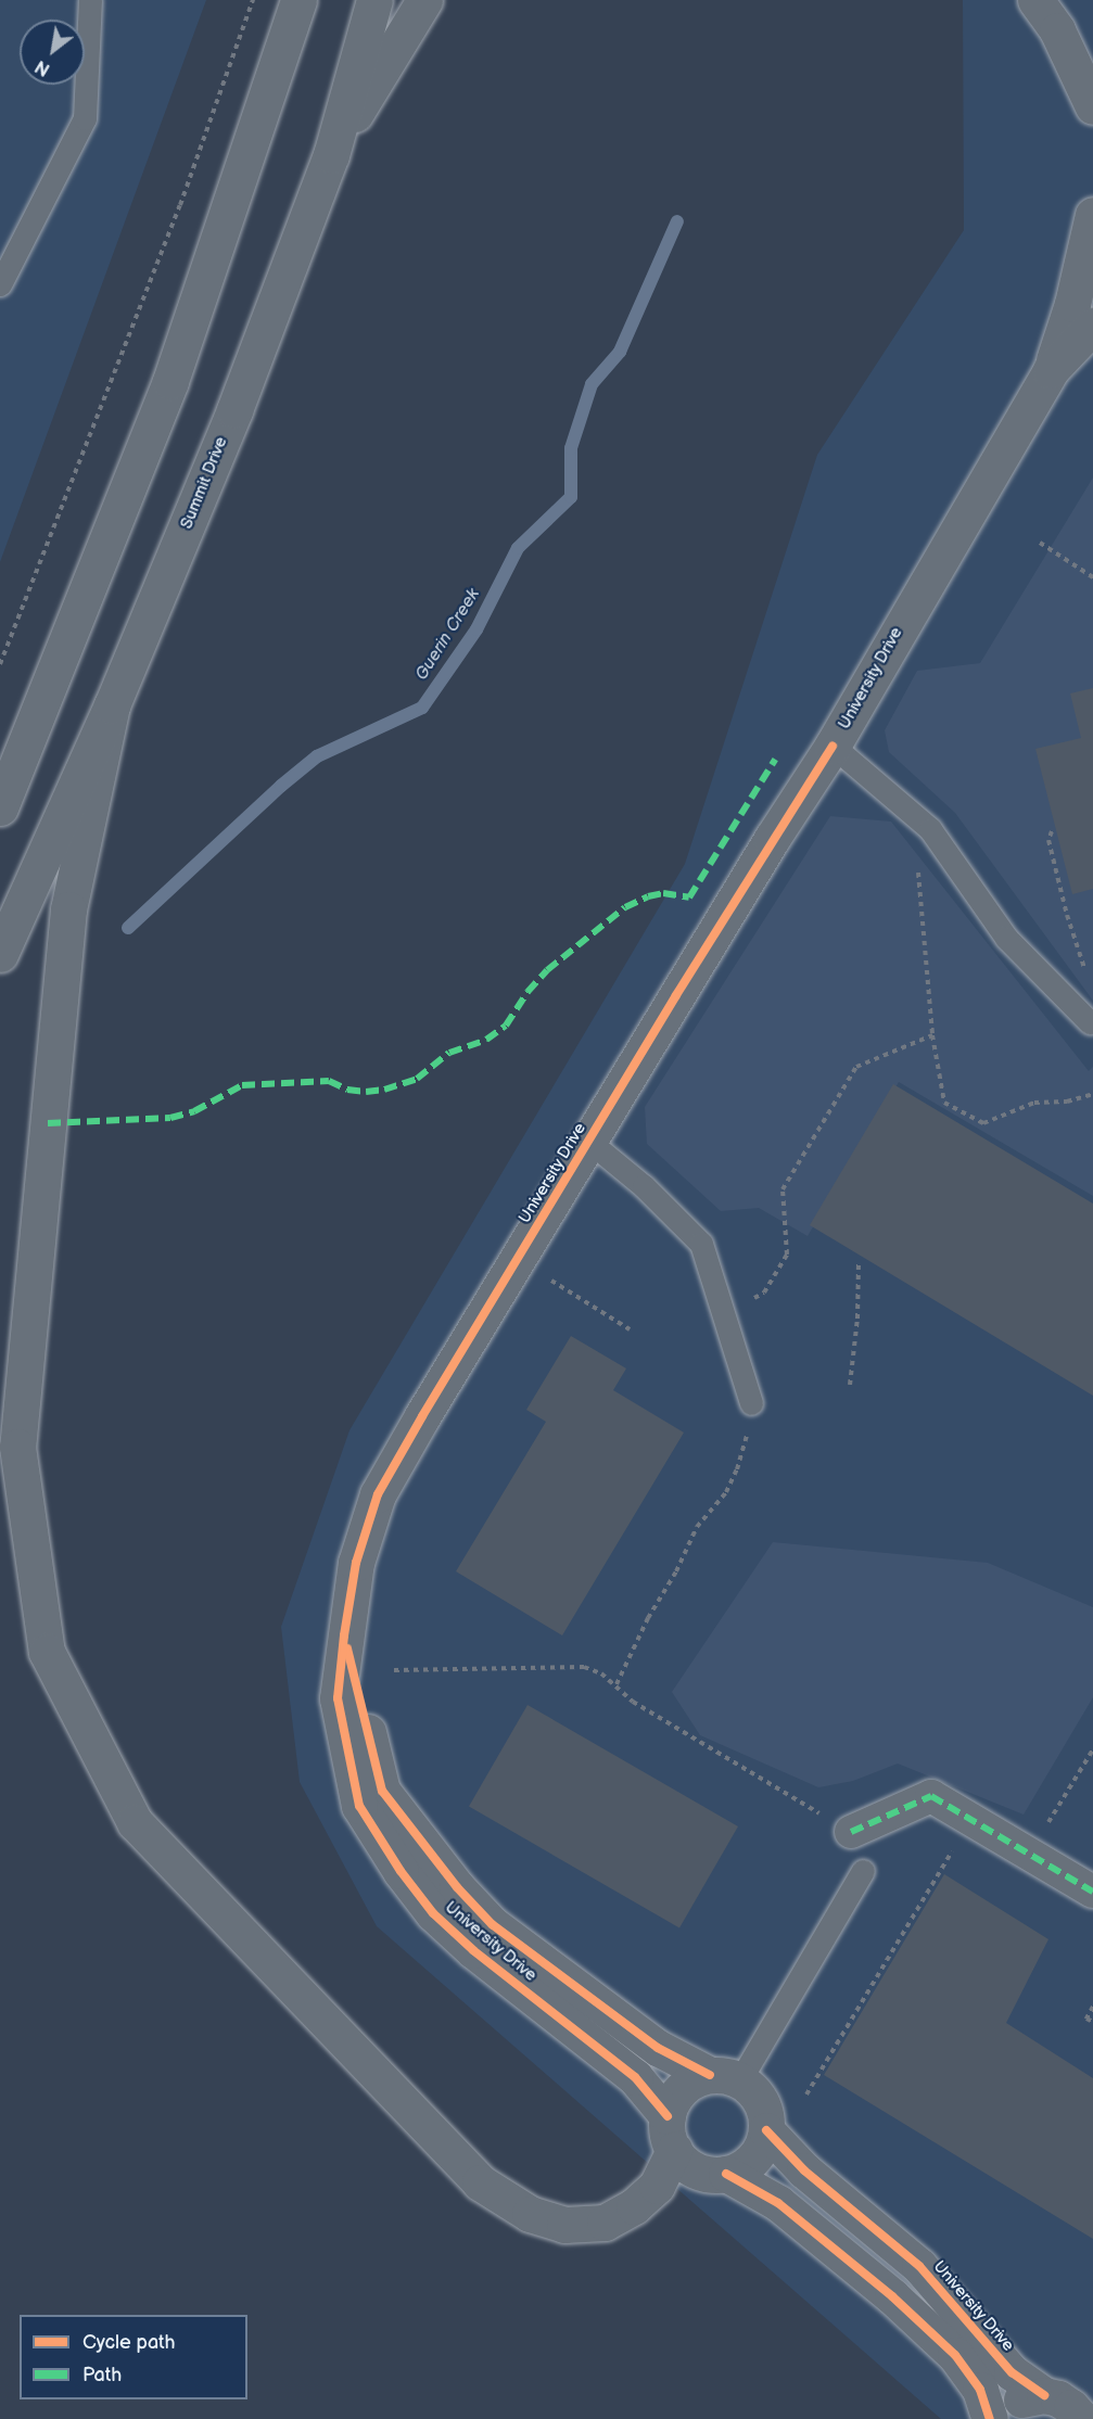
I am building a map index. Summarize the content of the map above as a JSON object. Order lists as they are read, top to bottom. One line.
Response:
{"streets":{"main road":["Summit Drive","University Drive"]},"water":["Guerin Creek"],"legend":["Cycle path","Path"],"north":"bottom left"}
